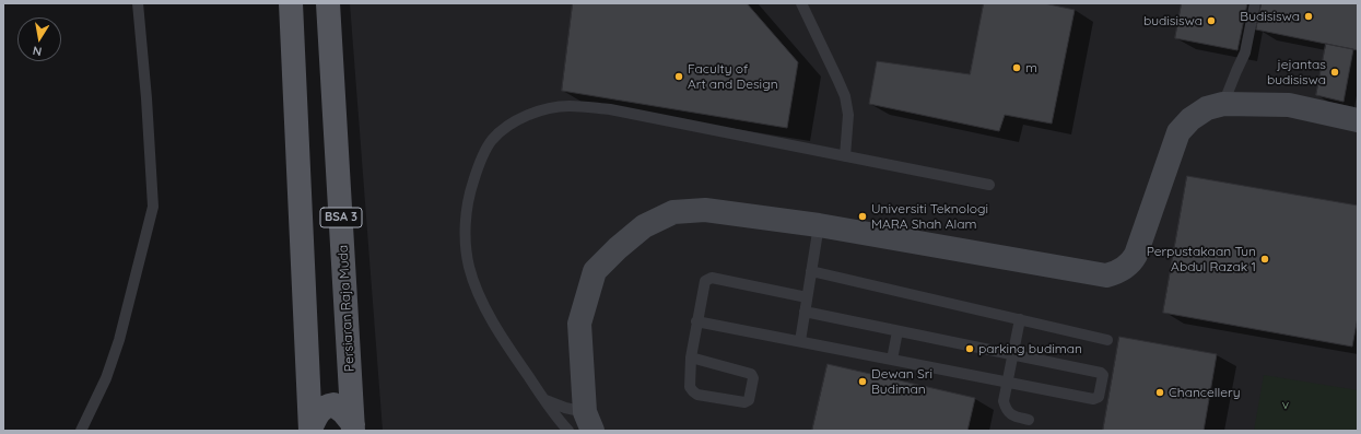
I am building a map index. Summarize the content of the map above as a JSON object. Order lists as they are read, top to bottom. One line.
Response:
{"streets":{"main road":["BSA 3","Persiaran Raja Muda"]},"parks":["v"],"places":["Budisiswa","budisiswa","m","jejantas budisiswa","Faculty of Art and Design","Universiti Teknologi MARA Shah Alam","Perpustakaan Tun Abdul Razak 1","parking budiman","Dewan Sri Budiman","Chancellery"],"north":"bottom"}
